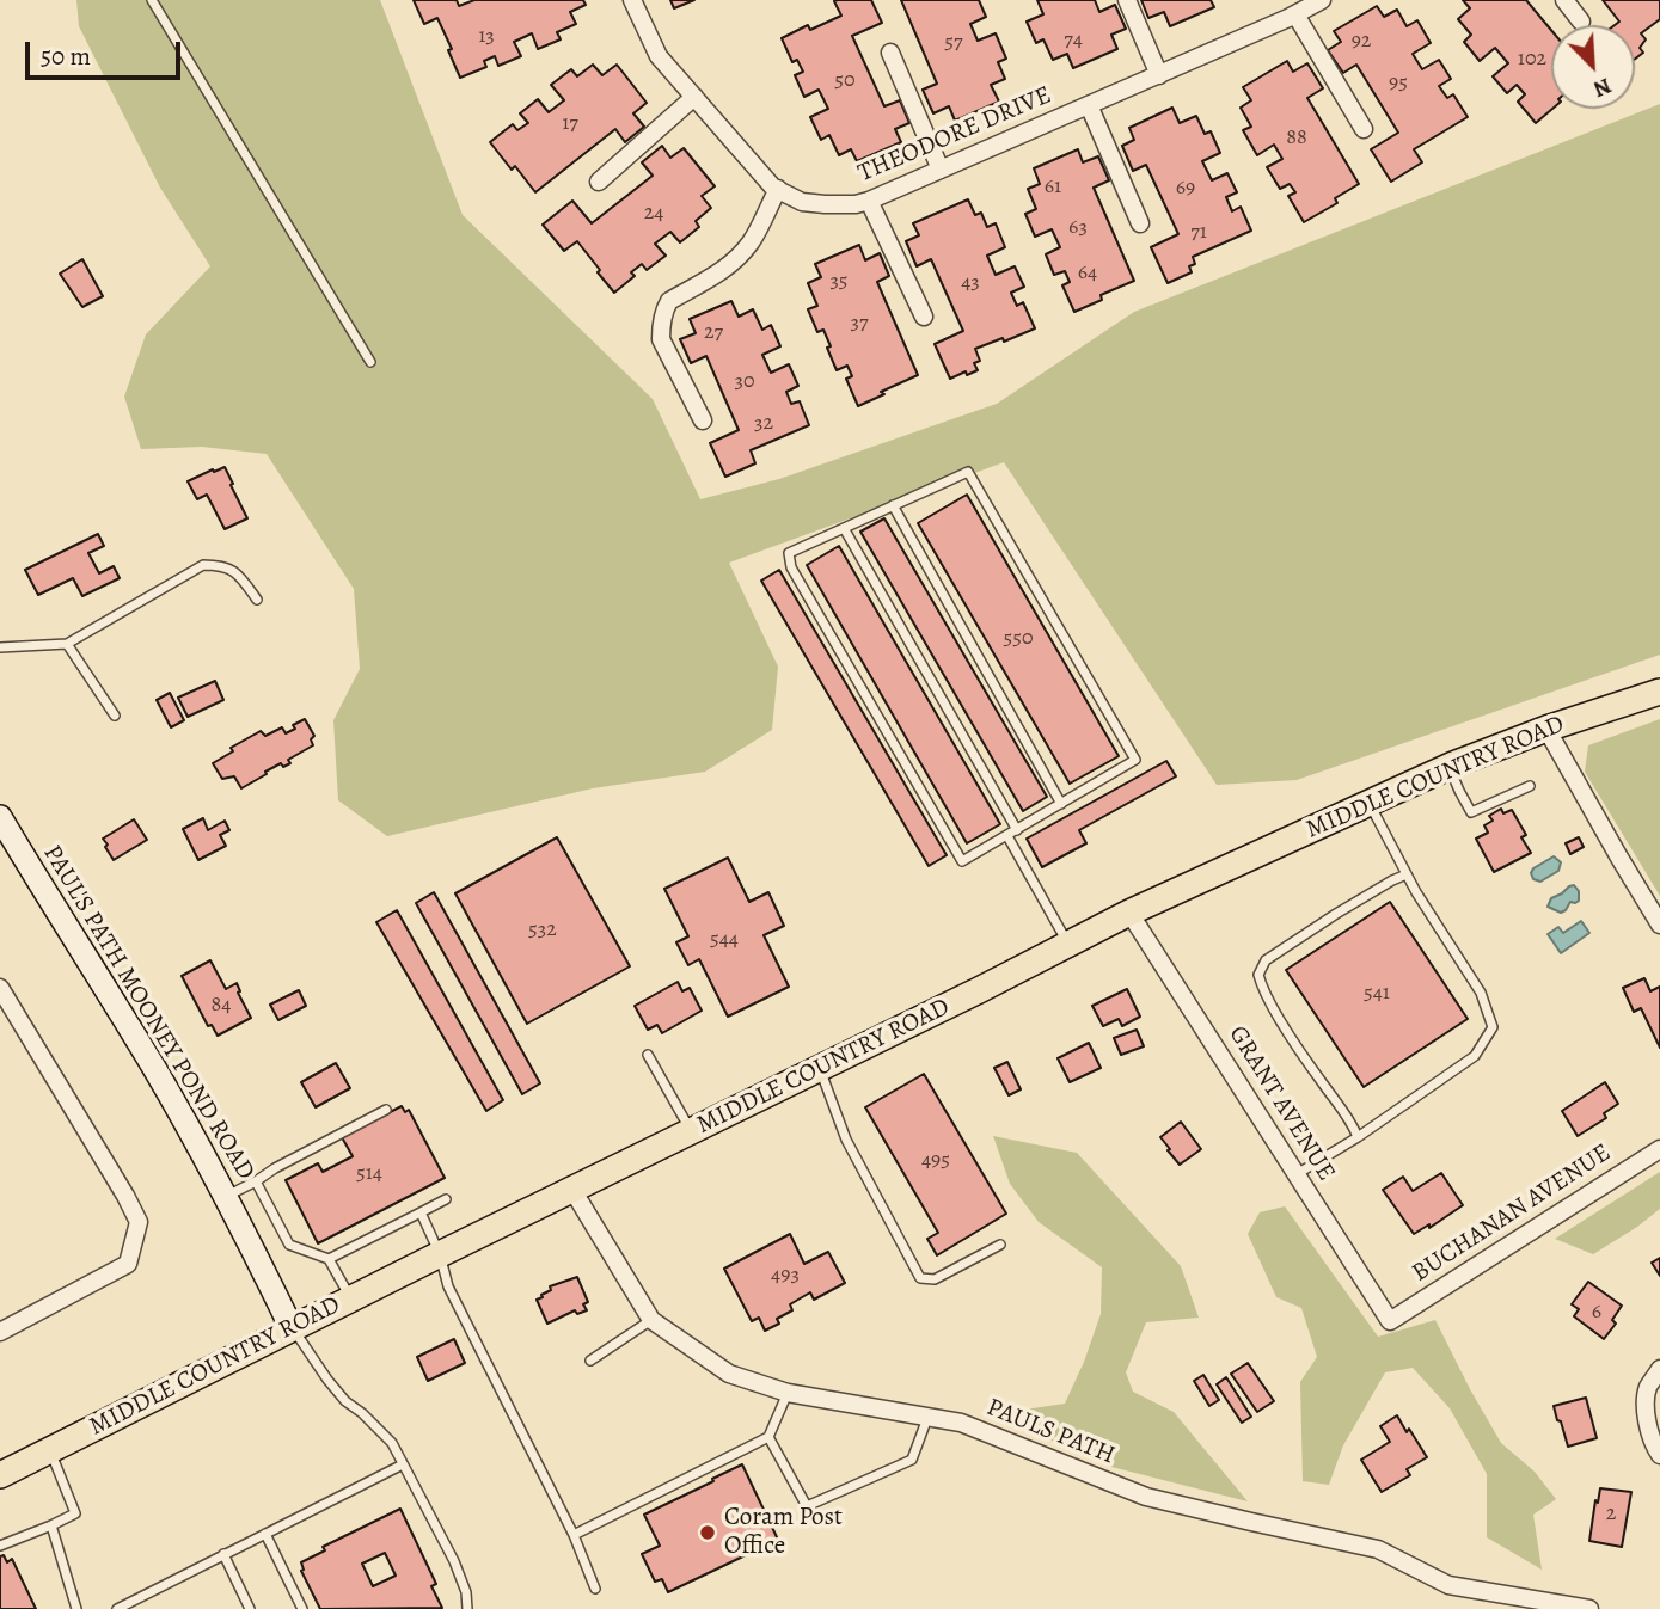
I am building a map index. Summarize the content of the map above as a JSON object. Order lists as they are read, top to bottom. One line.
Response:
{"streets":{"main road":["MIDDLE COUNTRY ROAD"],"street":["THEODORE DRIVE","PAUL'S PATH MOONEY POND ROAD","GRANT AVENUE","BUCHANAN AVENUE","PAULS PATH"]},"crossings":[["MIDDLE COUNTRY ROAD","PAUL'S PATH MOONEY POND ROAD"],["MIDDLE COUNTRY ROAD","GRANT AVENUE"],["MIDDLE COUNTRY ROAD","PAULS PATH"],["GRANT AVENUE","BUCHANAN AVENUE"]],"places":["Coram Post Office"],"house_numbers":["13","74","92","57","102","50","95","17","88","61","69","24","63","71","64","35","43","37","27","30","32","550","532","544","541","84","495","514","493","6","2"],"scale_bar":"50 m","north":"bottom right"}
